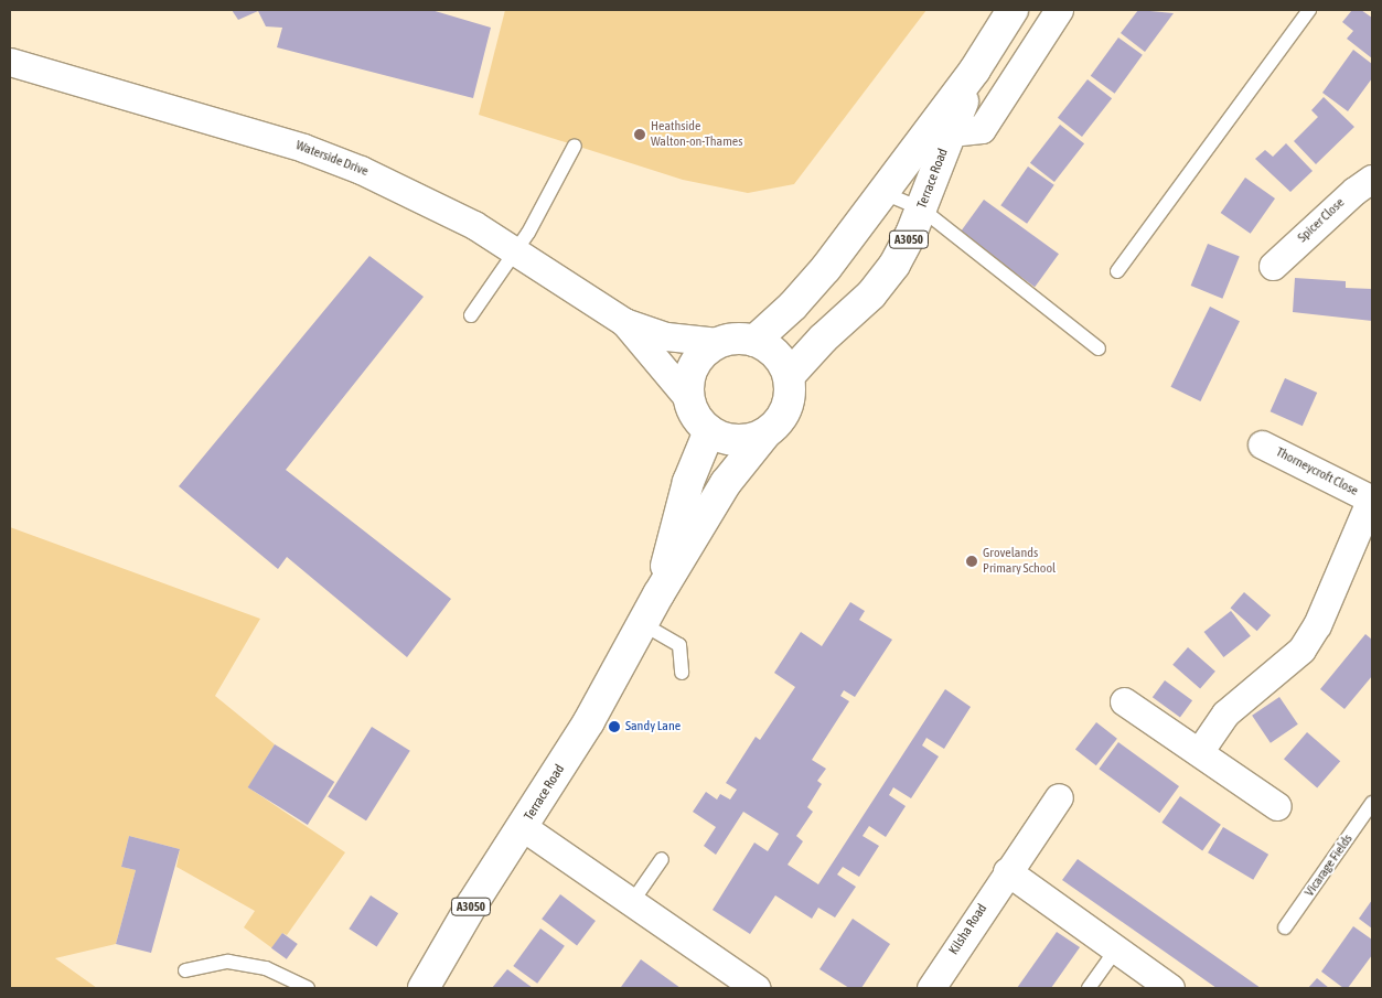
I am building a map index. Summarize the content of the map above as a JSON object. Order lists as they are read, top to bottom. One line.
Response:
{"streets":{"main road":["Terrace Road","A3050"],"street":["Waterside Drive","Spicer Close","Thorneycroft Close","Kilsha Road"],"lane":["Vicarage Fields"]},"crossings":[["Waterside Drive","Terrace Road"]],"places":["Heathside Walton-on-Thames","Grovelands Primary School","Sandy Lane"]}
